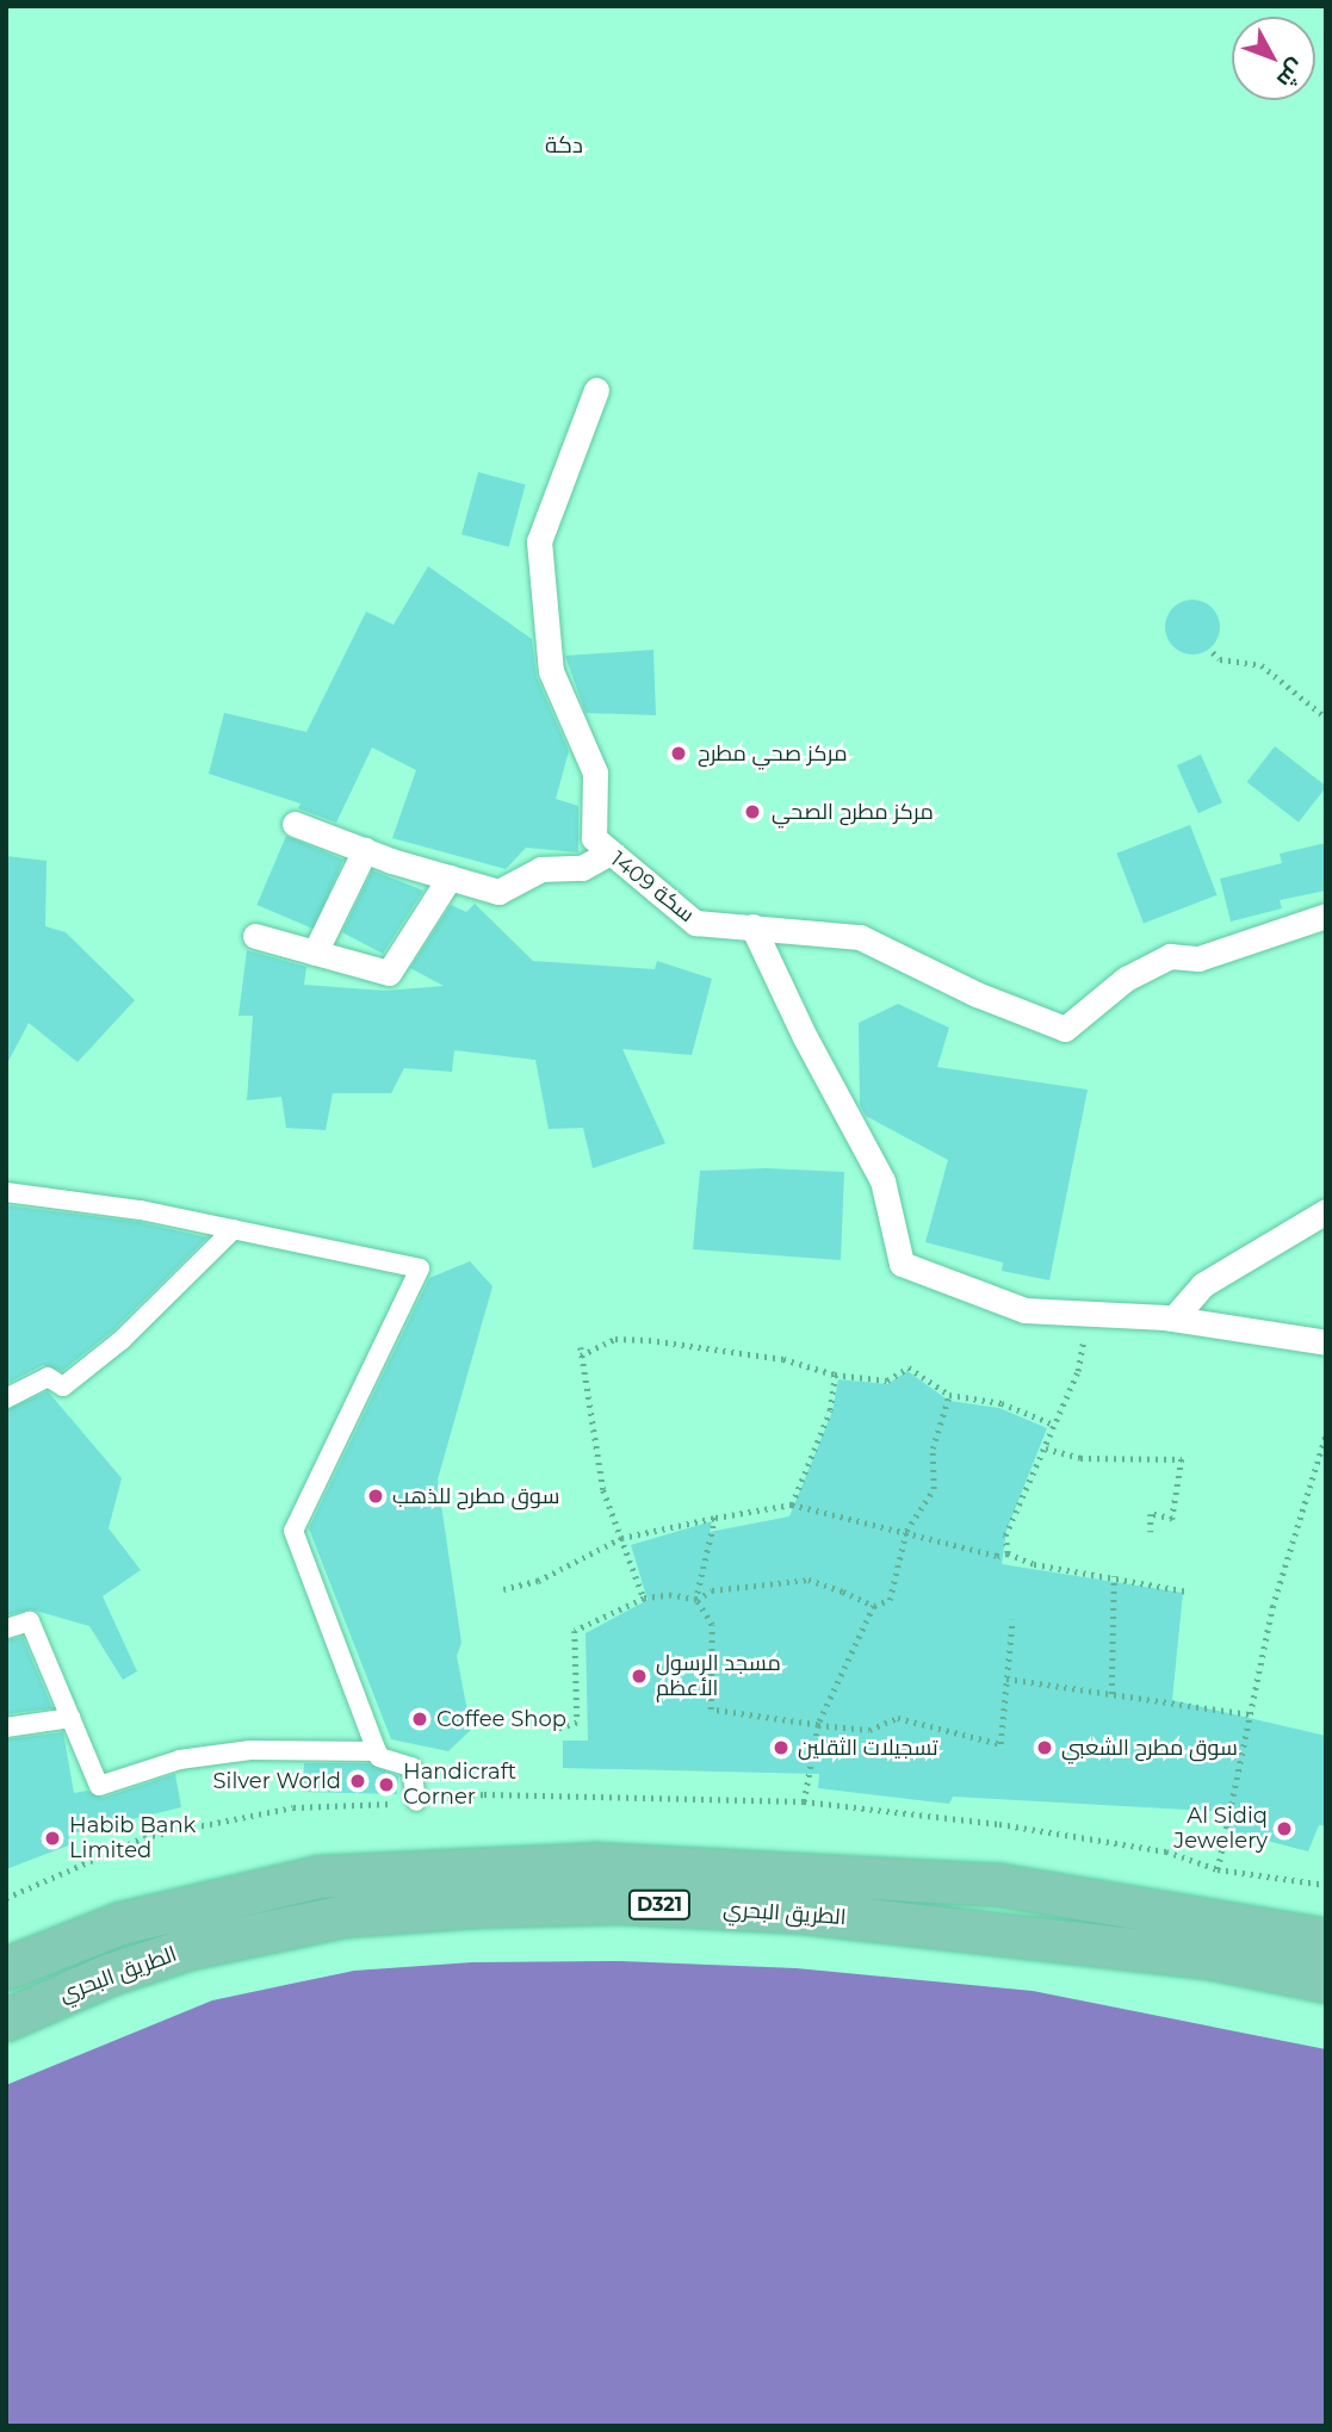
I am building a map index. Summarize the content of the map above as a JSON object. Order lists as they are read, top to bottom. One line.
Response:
{"streets":{"main road":["D321","الطريق البحري"],"street":["1409 سكة"]},"districts":["دكة"],"places":["مركز صحي مطرح","مركز مطرح الصحي","سوق مطرح للذهب","مسجد الرسول الأعظم","Coffee Shop","تسجيلات الثقلين","سوق مطرح الشعبي","Silver World","Handicraft Corner","Al Sidiq Jewelery","Habib Bank Limited"],"north":"bottom right"}
